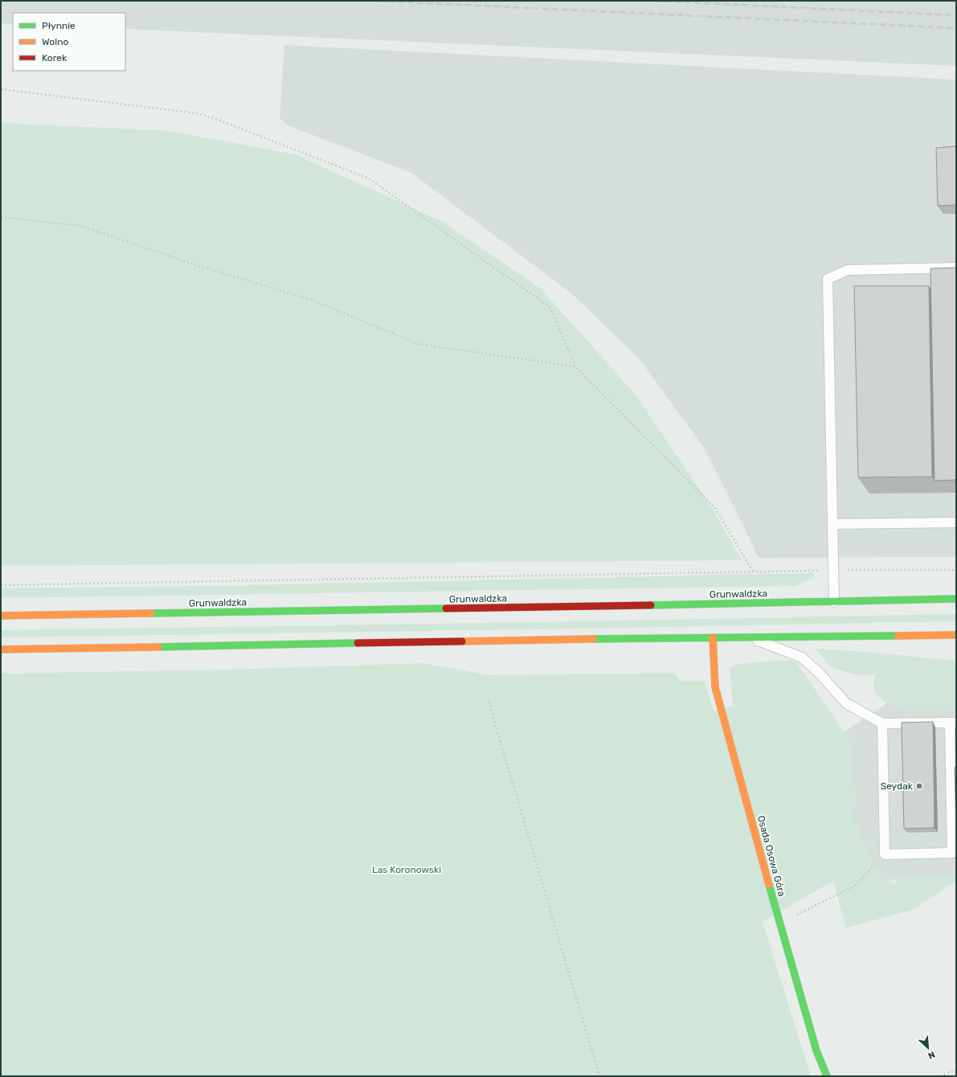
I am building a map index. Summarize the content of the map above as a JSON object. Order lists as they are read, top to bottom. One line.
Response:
{"streets":{"main road":["Grunwaldzka","Osada Osowa Góra"]},"parks":["Las Koronowski"],"places":["Seydak"],"legend":["Płynnie","Wolno","Korek"],"north":"bottom right"}
